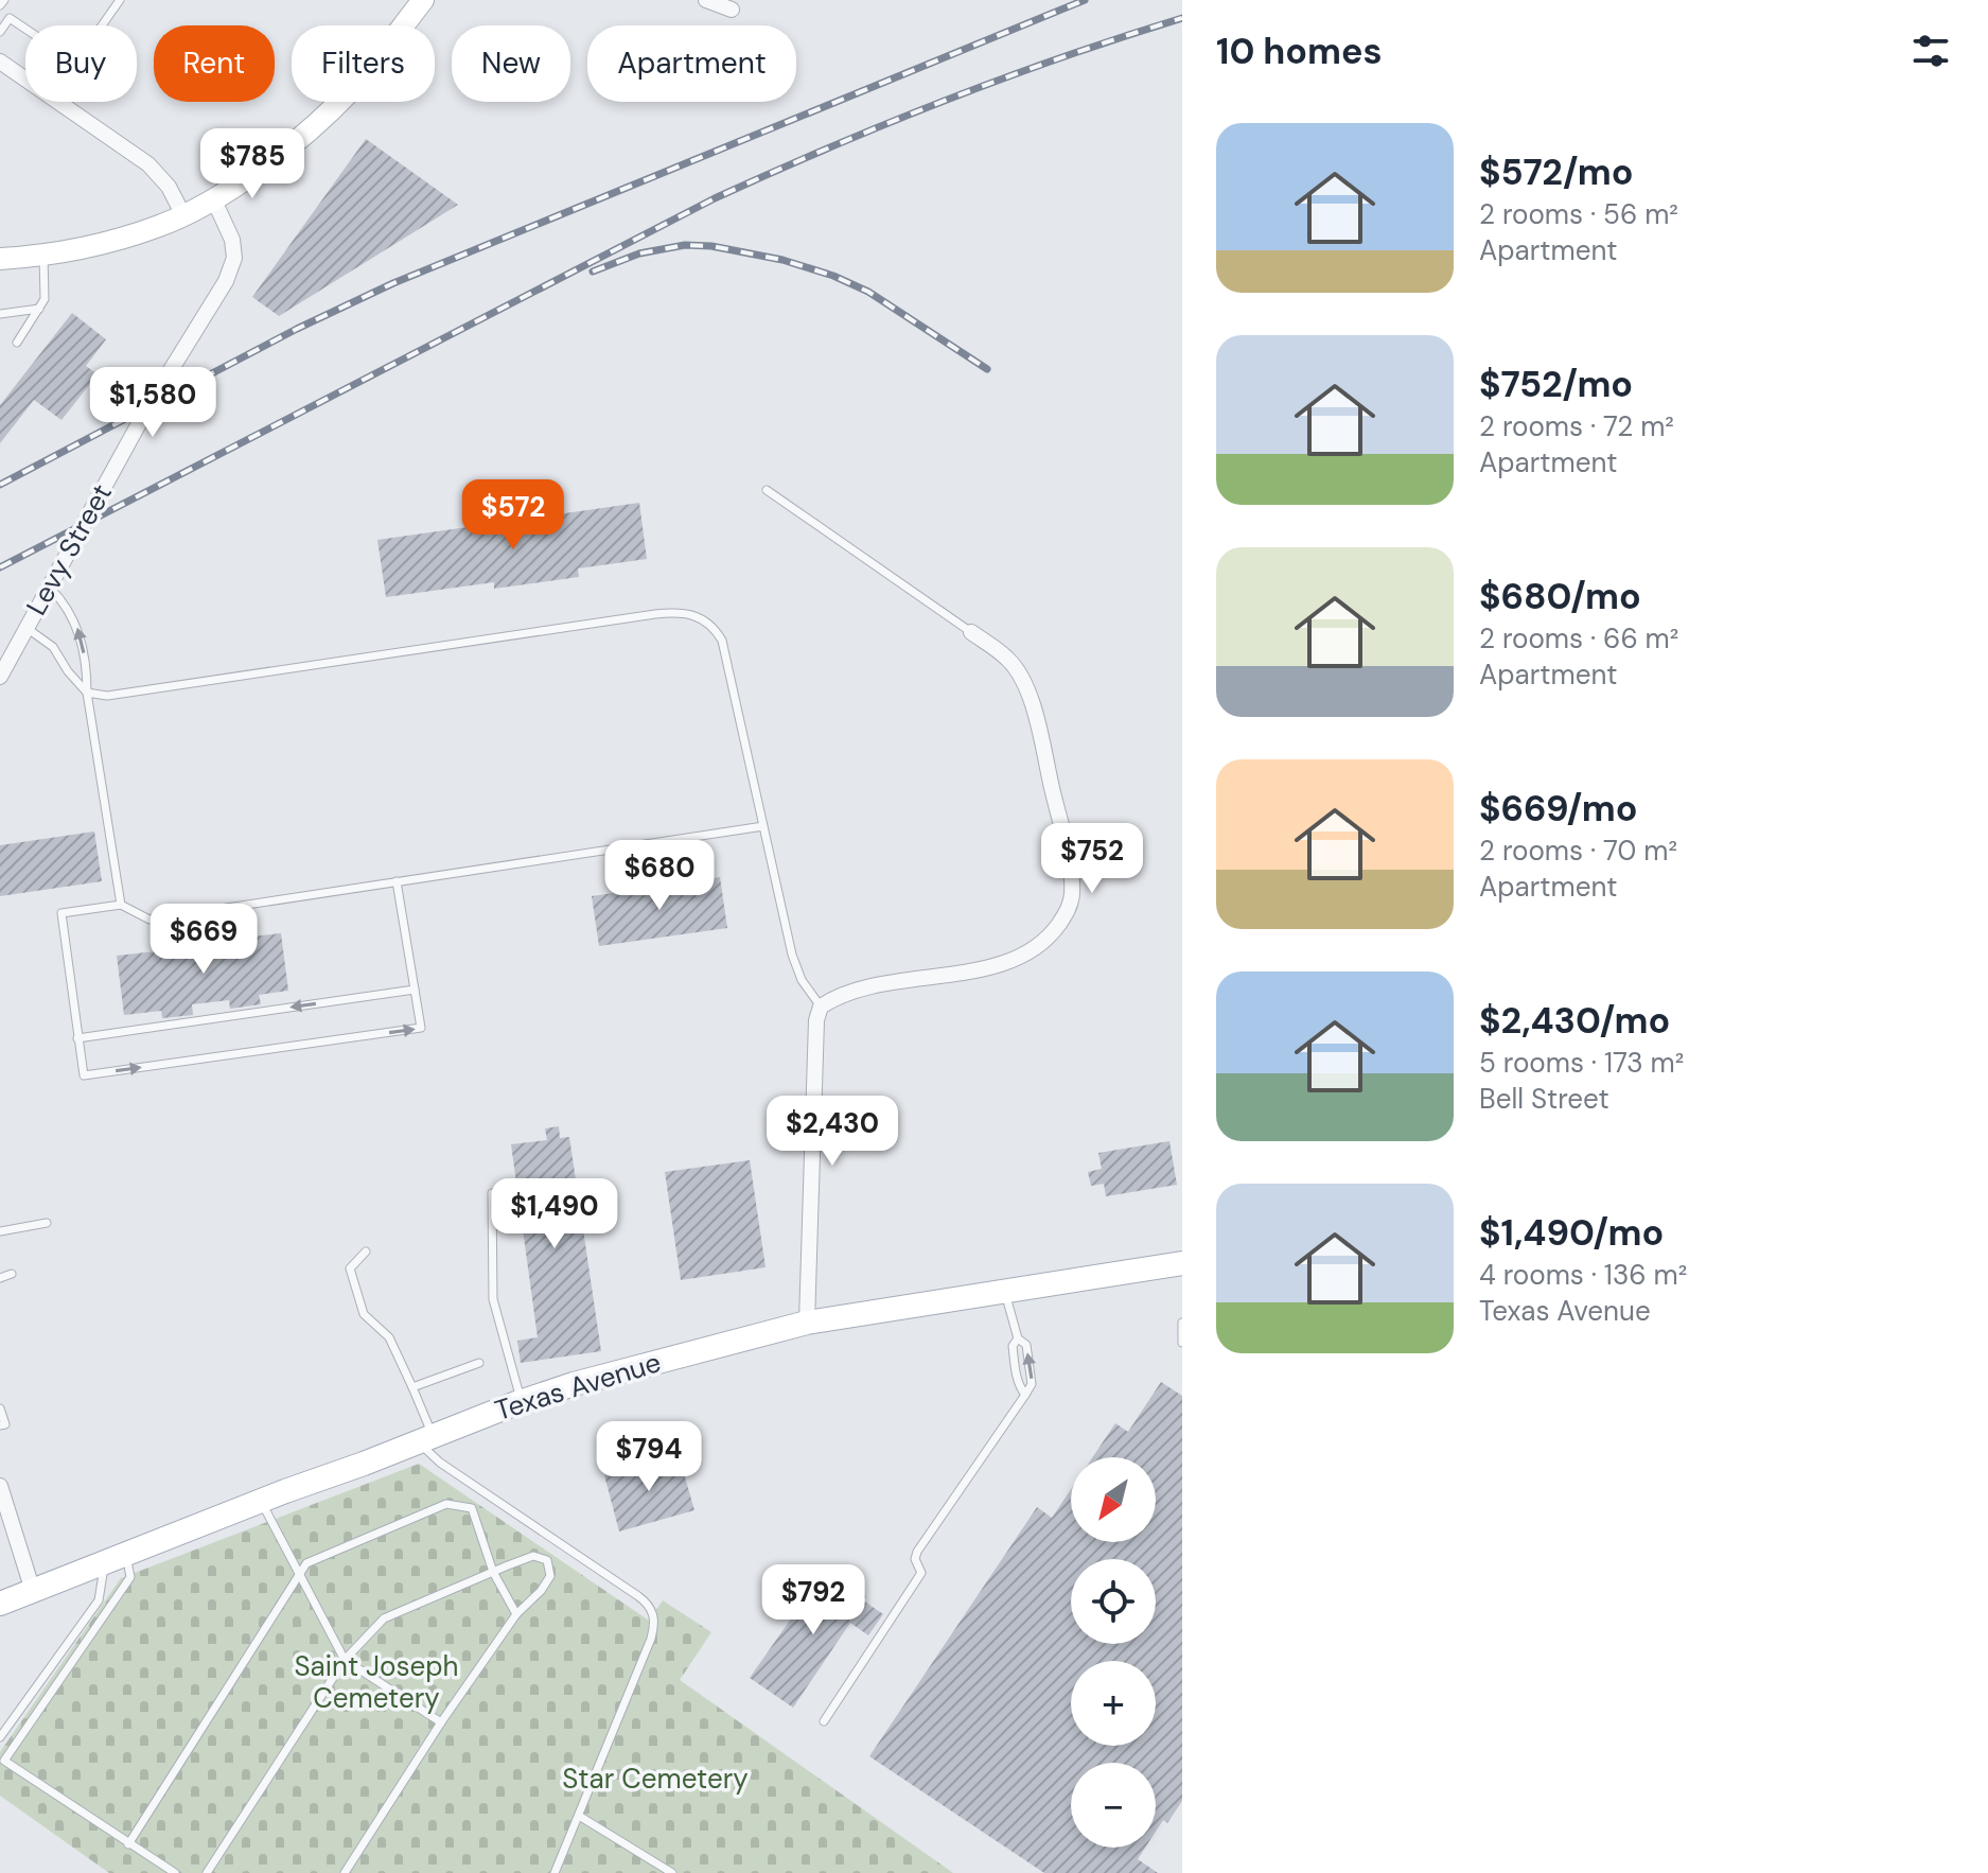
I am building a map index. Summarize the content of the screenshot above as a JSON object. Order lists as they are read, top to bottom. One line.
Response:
{"streets":{"main road":["Texas Avenue"],"street":["Levy Street"]},"parks":["Saint Joseph Cemetery","Star Cemetery"],"north":"bottom left","page":{"heading":"10 homes","chip":["Buy","Rent","Filters","New","Apartment"],"list":[{"name":"$572/mo","note":"2 rooms · 56 m² · Apartment"},{"name":"$752/mo","note":"2 rooms · 72 m² · Apartment"},{"name":"$680/mo","note":"2 rooms · 66 m² · Apartment"},{"name":"$669/mo","note":"2 rooms · 70 m² · Apartment"},{"name":"$2,430/mo","note":"5 rooms · 173 m² · Bell Street"},{"name":"$1,490/mo","note":"4 rooms · 136 m² · Texas Avenue"}],"price":["$785","$1,580","$572","$752","$680","$669","$2,430","$1,490","$794","$792"],"map_buttons":["+","−"]}}
